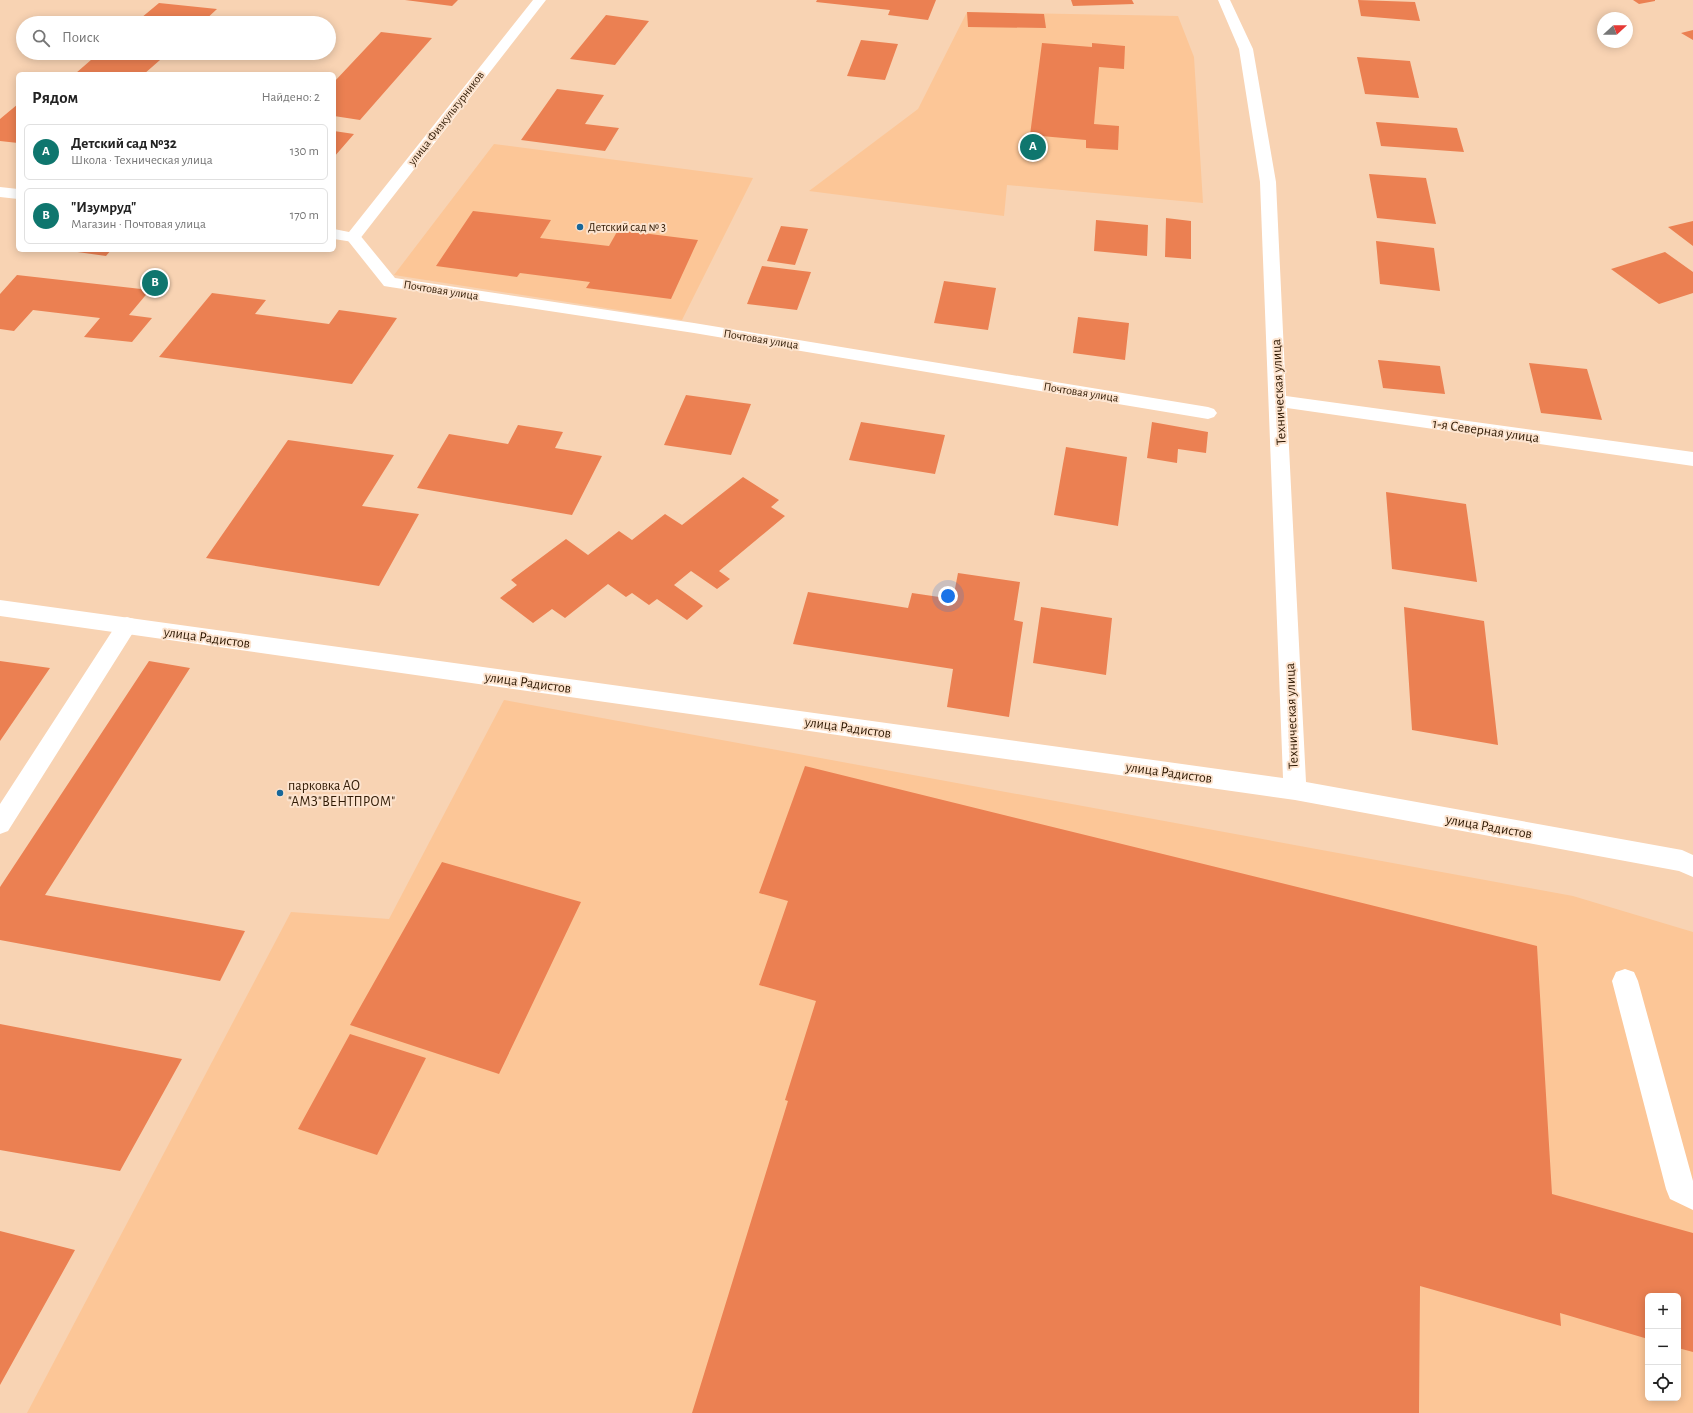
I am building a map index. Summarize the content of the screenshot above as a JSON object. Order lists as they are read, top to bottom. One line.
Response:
{"streets":{"street":["улица Физкультурников","Почтовая улица","Техническая улица","1-я Северная улица","улица Радистов"]},"crossings":[["улица Физкультурников","Почтовая улица"],["Техническая улица","1-я Северная улица"],["Техническая улица","улица Радистов"]],"places":["Детский сад № 3","парковка АО \"АМЗ\"ВЕНТПРОМ\""],"north":"right","page":{"search":"Поиск","heading":["Рядом","Найдено: 2"],"list":[{"mark":"A","name":"Детский сад №32","note":"Школа · Техническая улица","value":"130 m"},{"mark":"B","name":"\"Изумруд\"","note":"Магазин · Почтовая улица","value":"170 m"}],"pins":["A","B"],"map_buttons":["+","−"]}}
